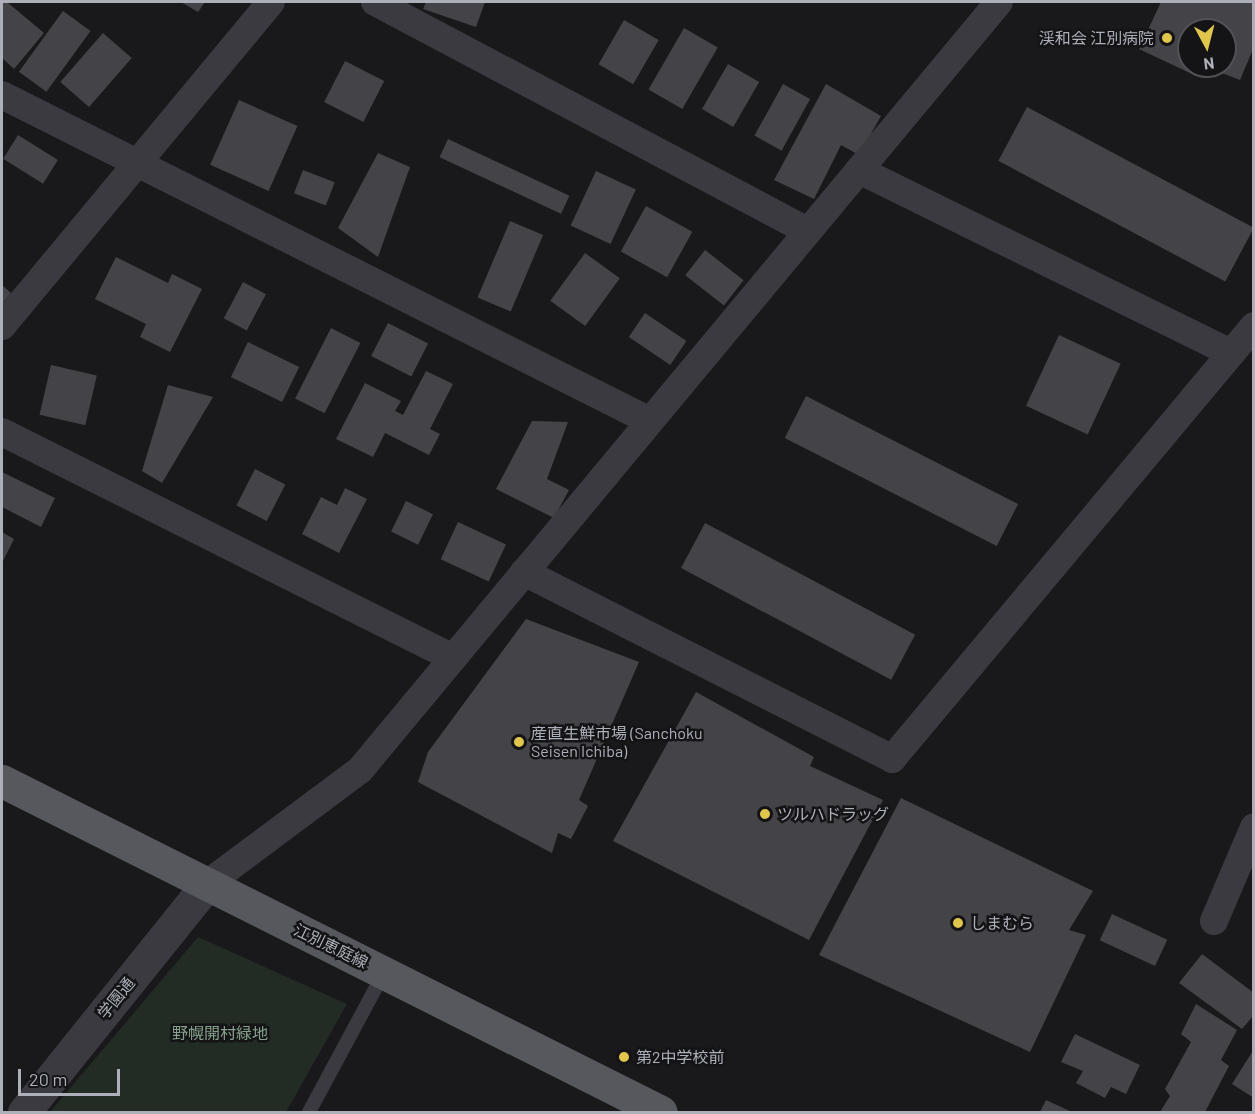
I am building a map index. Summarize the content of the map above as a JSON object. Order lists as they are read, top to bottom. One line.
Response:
{"streets":{"main road":["江別恵庭線"],"street":["学園通"]},"crossings":[["江別恵庭線","学園通"]],"parks":["野幌開村緑地"],"places":["渓和会 江別病院","産直生鮮市場 (Sanchoku Seisen Ichiba)","ツルハドラッグ","しまむら","第2中学校前"],"scale_bar":"20 m","north":"bottom"}
